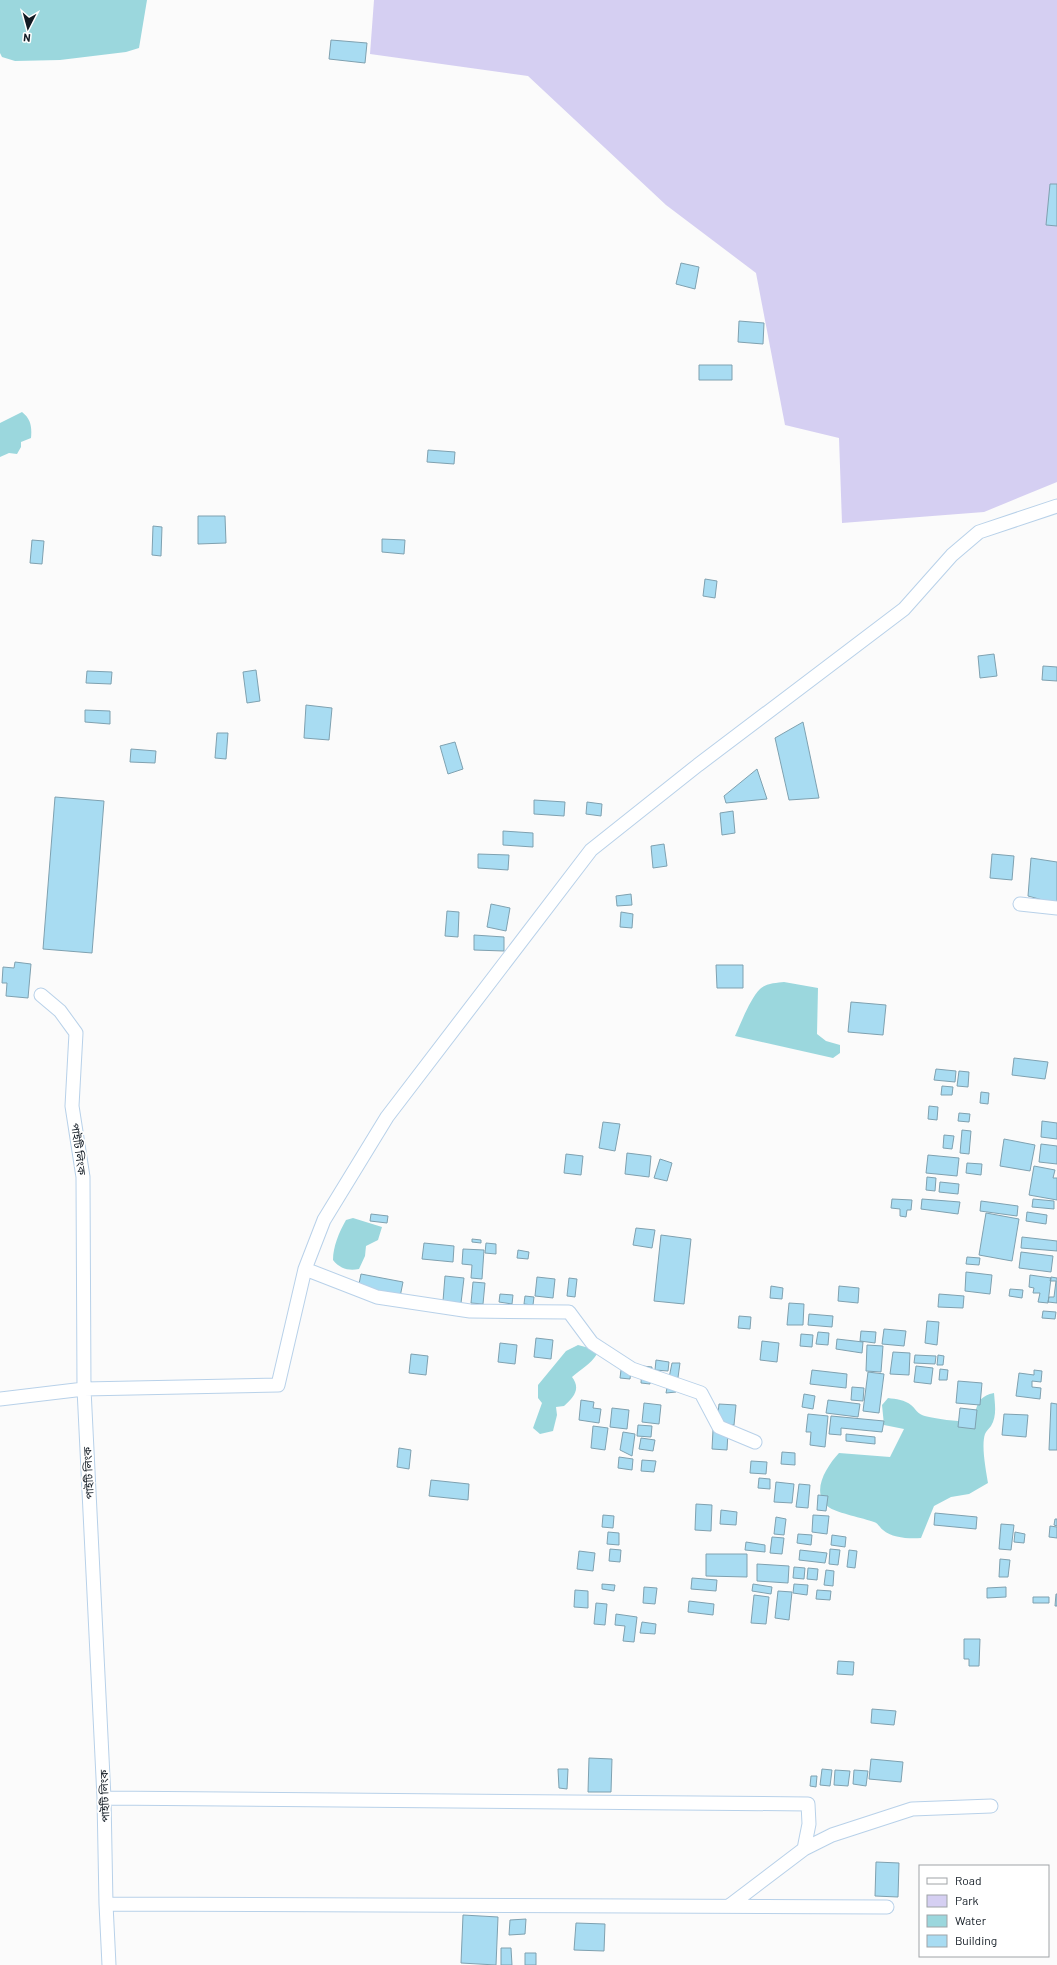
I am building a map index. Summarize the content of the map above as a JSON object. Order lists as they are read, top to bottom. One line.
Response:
{"streets":{"street":["পাইটি লিংক"]},"legend":["Road","Park","Water","Building"],"north":"bottom"}
